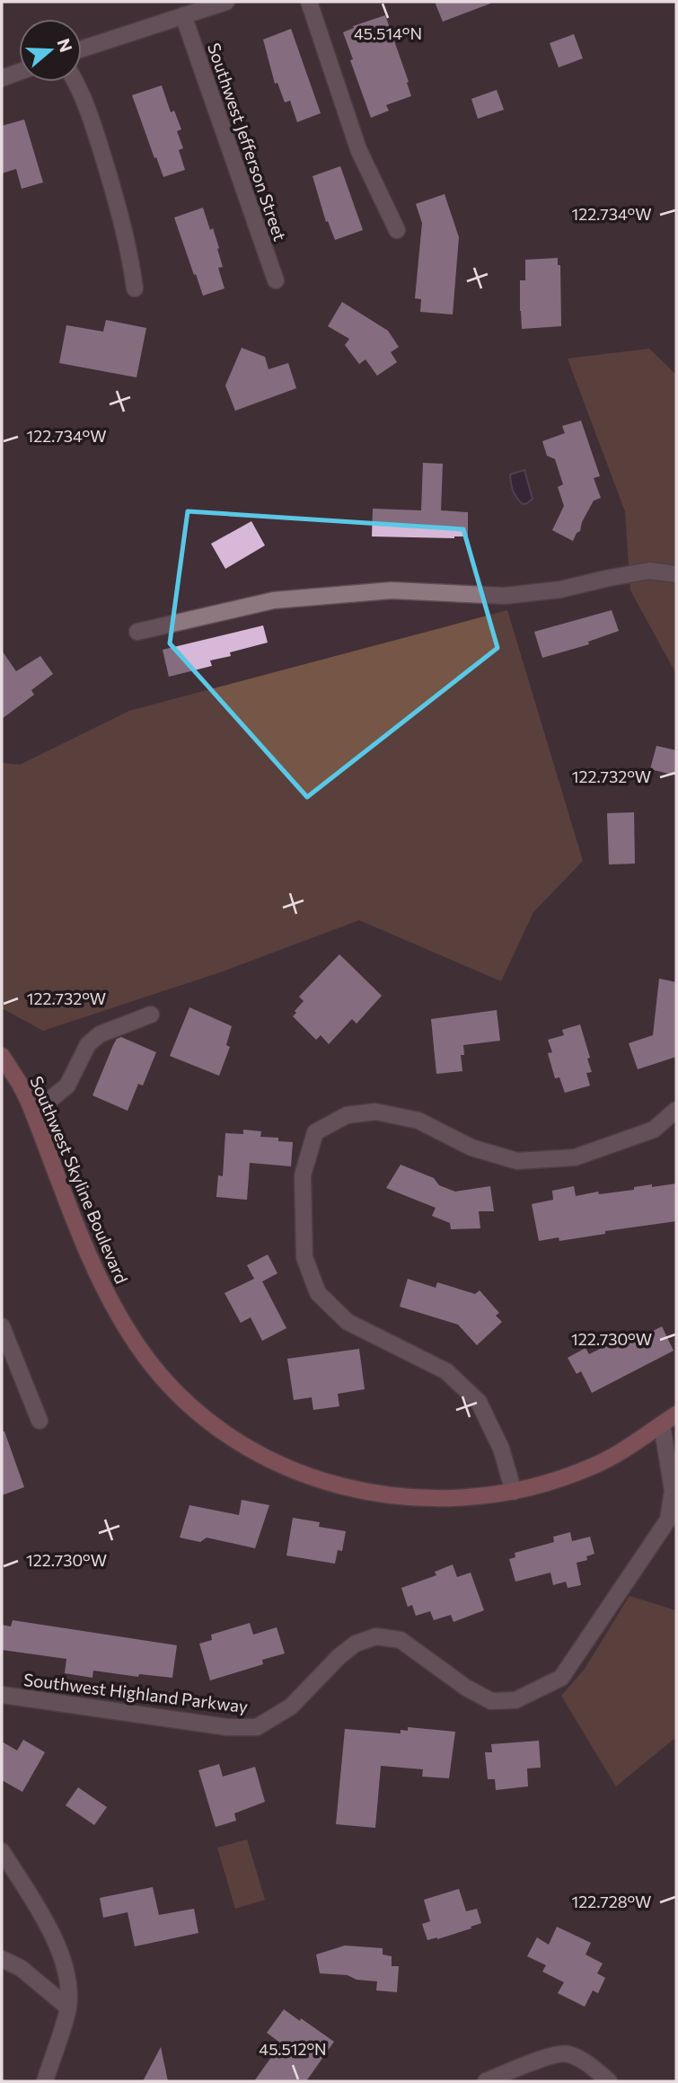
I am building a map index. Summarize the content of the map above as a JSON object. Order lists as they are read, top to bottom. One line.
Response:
{"streets":{"main road":["Southwest Skyline Boulevard"],"street":["Southwest Jefferson Street","Southwest Highland Parkway"]},"crossings":[["Southwest Skyline Boulevard","Southwest Highland Parkway"]],"north":"right","coordinates":["45.514°N","122.734°W","122.732°W","122.730°W","122.728°W","45.512°N"]}
